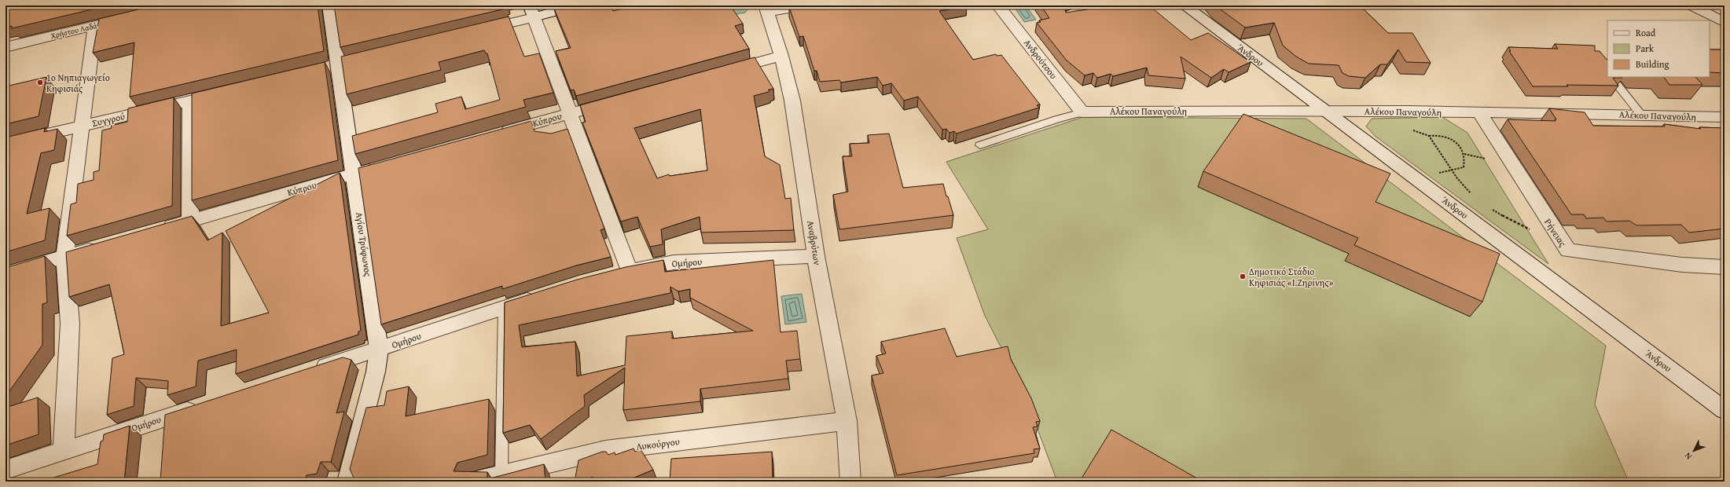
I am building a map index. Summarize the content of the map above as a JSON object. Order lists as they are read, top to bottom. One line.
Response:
{"streets":{"street":["Χρήστου Λαδά","Άνδρου","Ανδρούτσου","Αλέκου Παναγούλη","Συγγρού","Κύπρου","Ρήνειας","Αναβρύτων","Αγίου Τρύφωνος","Ομήρου","Λυκούργου"]},"crossings":[["Άνδρου","Αλέκου Παναγούλη"],["Ανδρούτσου","Αλέκου Παναγούλη"],["Αλέκου Παναγούλη","Ρήνειας"],["Κύπρου","Αγίου Τρύφωνος"],["Αναβρύτων","Ομήρου"],["Αναβρύτων","Λυκούργου"],["Αγίου Τρύφωνος","Ομήρου"]],"places":["1ο Νηπιαγωγείο Κηφισιάς","Δημοτικό Στάδιο Κηφισιάς «Ι.Ζηρίνης»"],"legend":["Road","Park","Building"],"north":"bottom left"}
